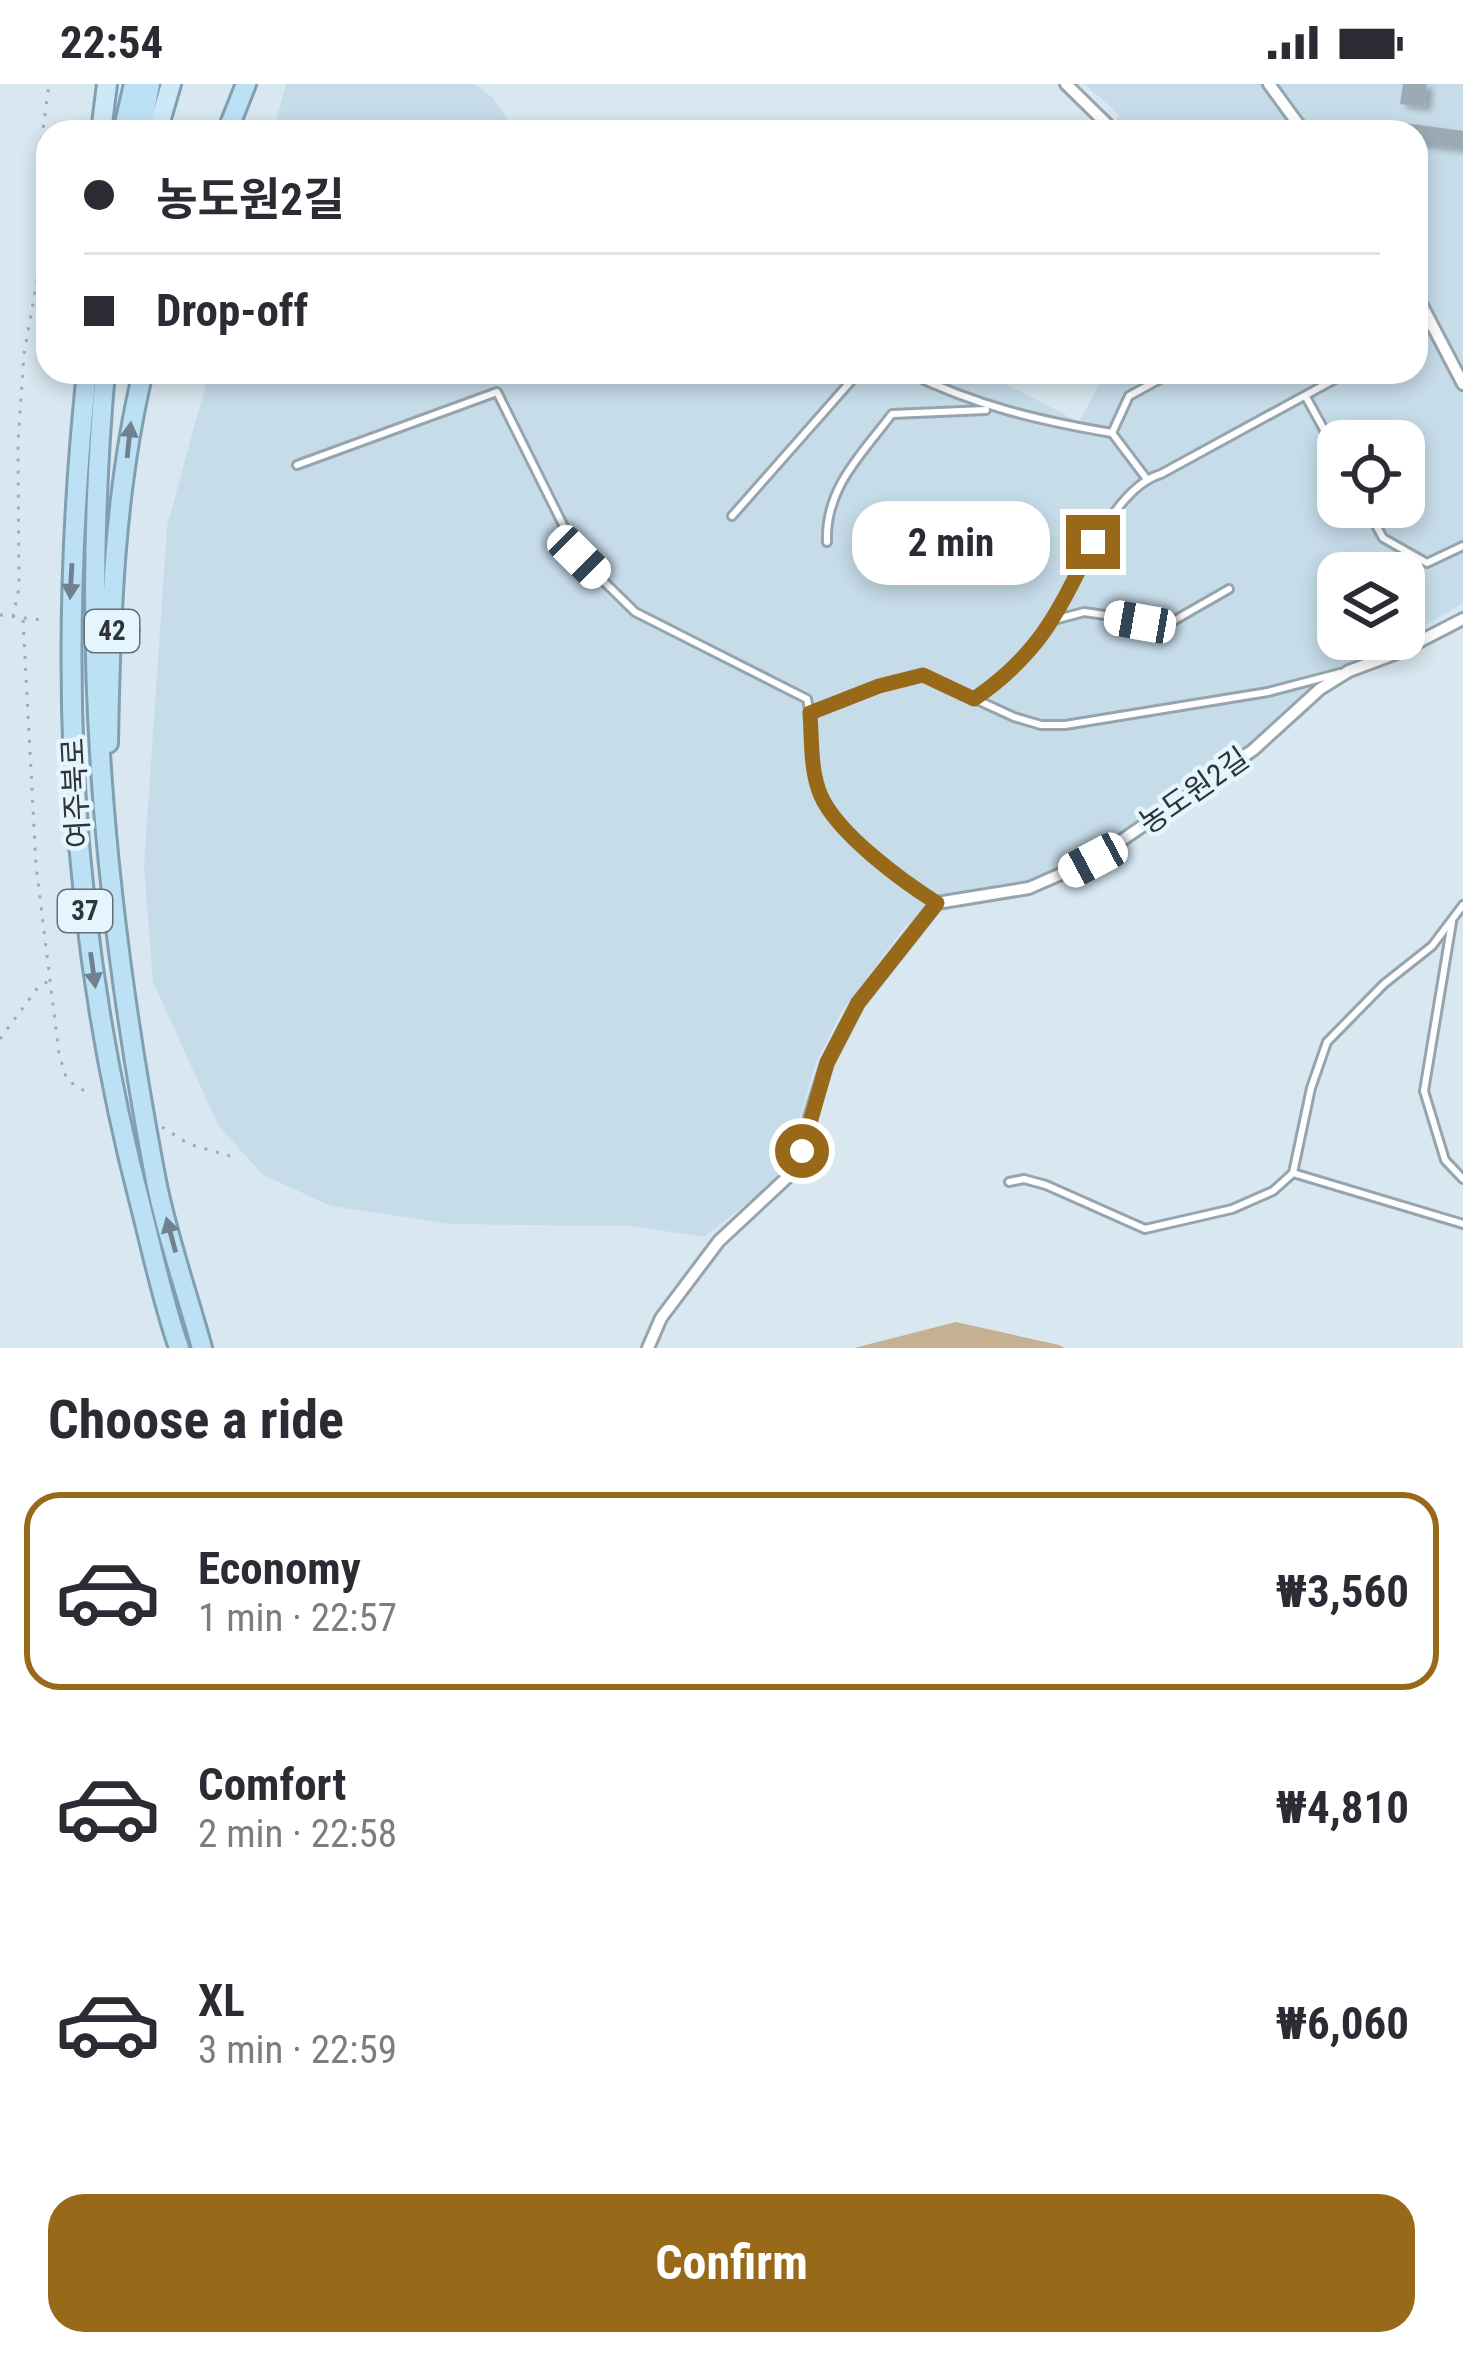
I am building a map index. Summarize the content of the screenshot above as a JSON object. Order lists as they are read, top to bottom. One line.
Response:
{"streets":{"highway":["42","여주북로","37"],"street":["농도원2길"]},"crossings":[["42","여주북로"]],"page":{"status":"22:54","banner":["농도원2길","Drop-off"],"bubble":"2 min","heading":"Choose a ride","list":[{"name":"Economy","note":"1 min · 22:57","value":"₩3,560"},{"name":"Comfort","note":"2 min · 22:58","value":"₩4,810"},{"name":"XL","note":"3 min · 22:59","value":"₩6,060"}],"buttons":"Confirm"}}
